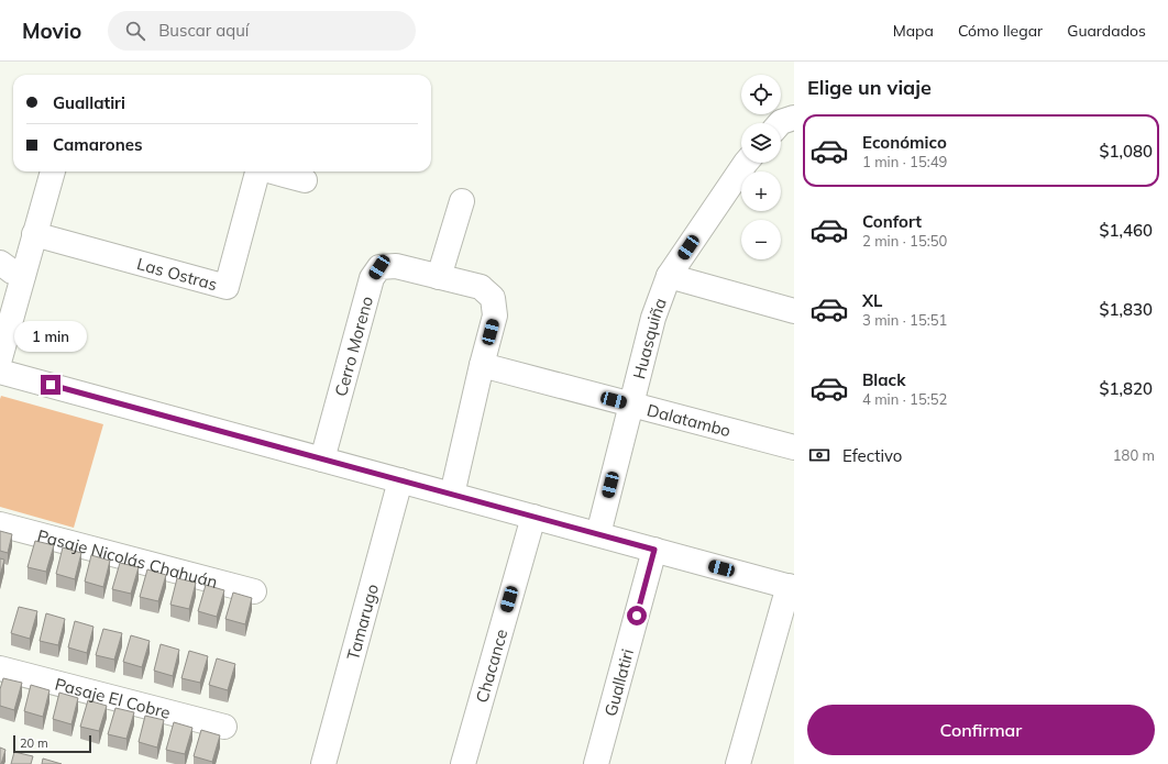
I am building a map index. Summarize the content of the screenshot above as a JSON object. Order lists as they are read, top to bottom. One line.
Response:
{"streets":{"street":["Las Ostras","Huasquiña","Cerro Moreno","Dalatambo","Pasaje Nicolás Chahuán","Tamarugo","Chacance","Guallatiri","Pasaje El Cobre"]},"crossings":[["Huasquiña","Dalatambo"]],"scale_bar":"20 m","page":{"header":"Movio","search":"Buscar aquí","nav":["Mapa","Cómo llegar","Guardados"],"heading":"Elige un viaje","map_buttons":["+","−"],"banner":["Guallatiri","Camarones"],"list":[{"name":"Económico","note":"1 min · 15:49","value":"$1,080"},{"name":"Confort","note":"2 min · 15:50","value":"$1,460"},{"name":"XL","note":"3 min · 15:51","value":"$1,830"},{"name":"Black","note":"4 min · 15:52","value":"$1,820"}],"bubble":"1 min","pay":["Efectivo","180 m"],"buttons":"Confirmar","scale":"20 m"}}
